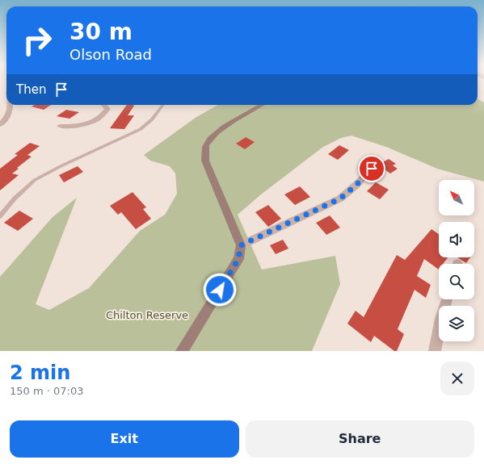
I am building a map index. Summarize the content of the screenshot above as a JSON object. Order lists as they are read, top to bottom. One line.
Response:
{"parks":["Chilton Reserve"],"north":"top left","page":{"turn":["30 m","Olson Road"],"then":"Then","heading":["2 min","150 m · 07:03"],"buttons":["Exit","Share"]}}
